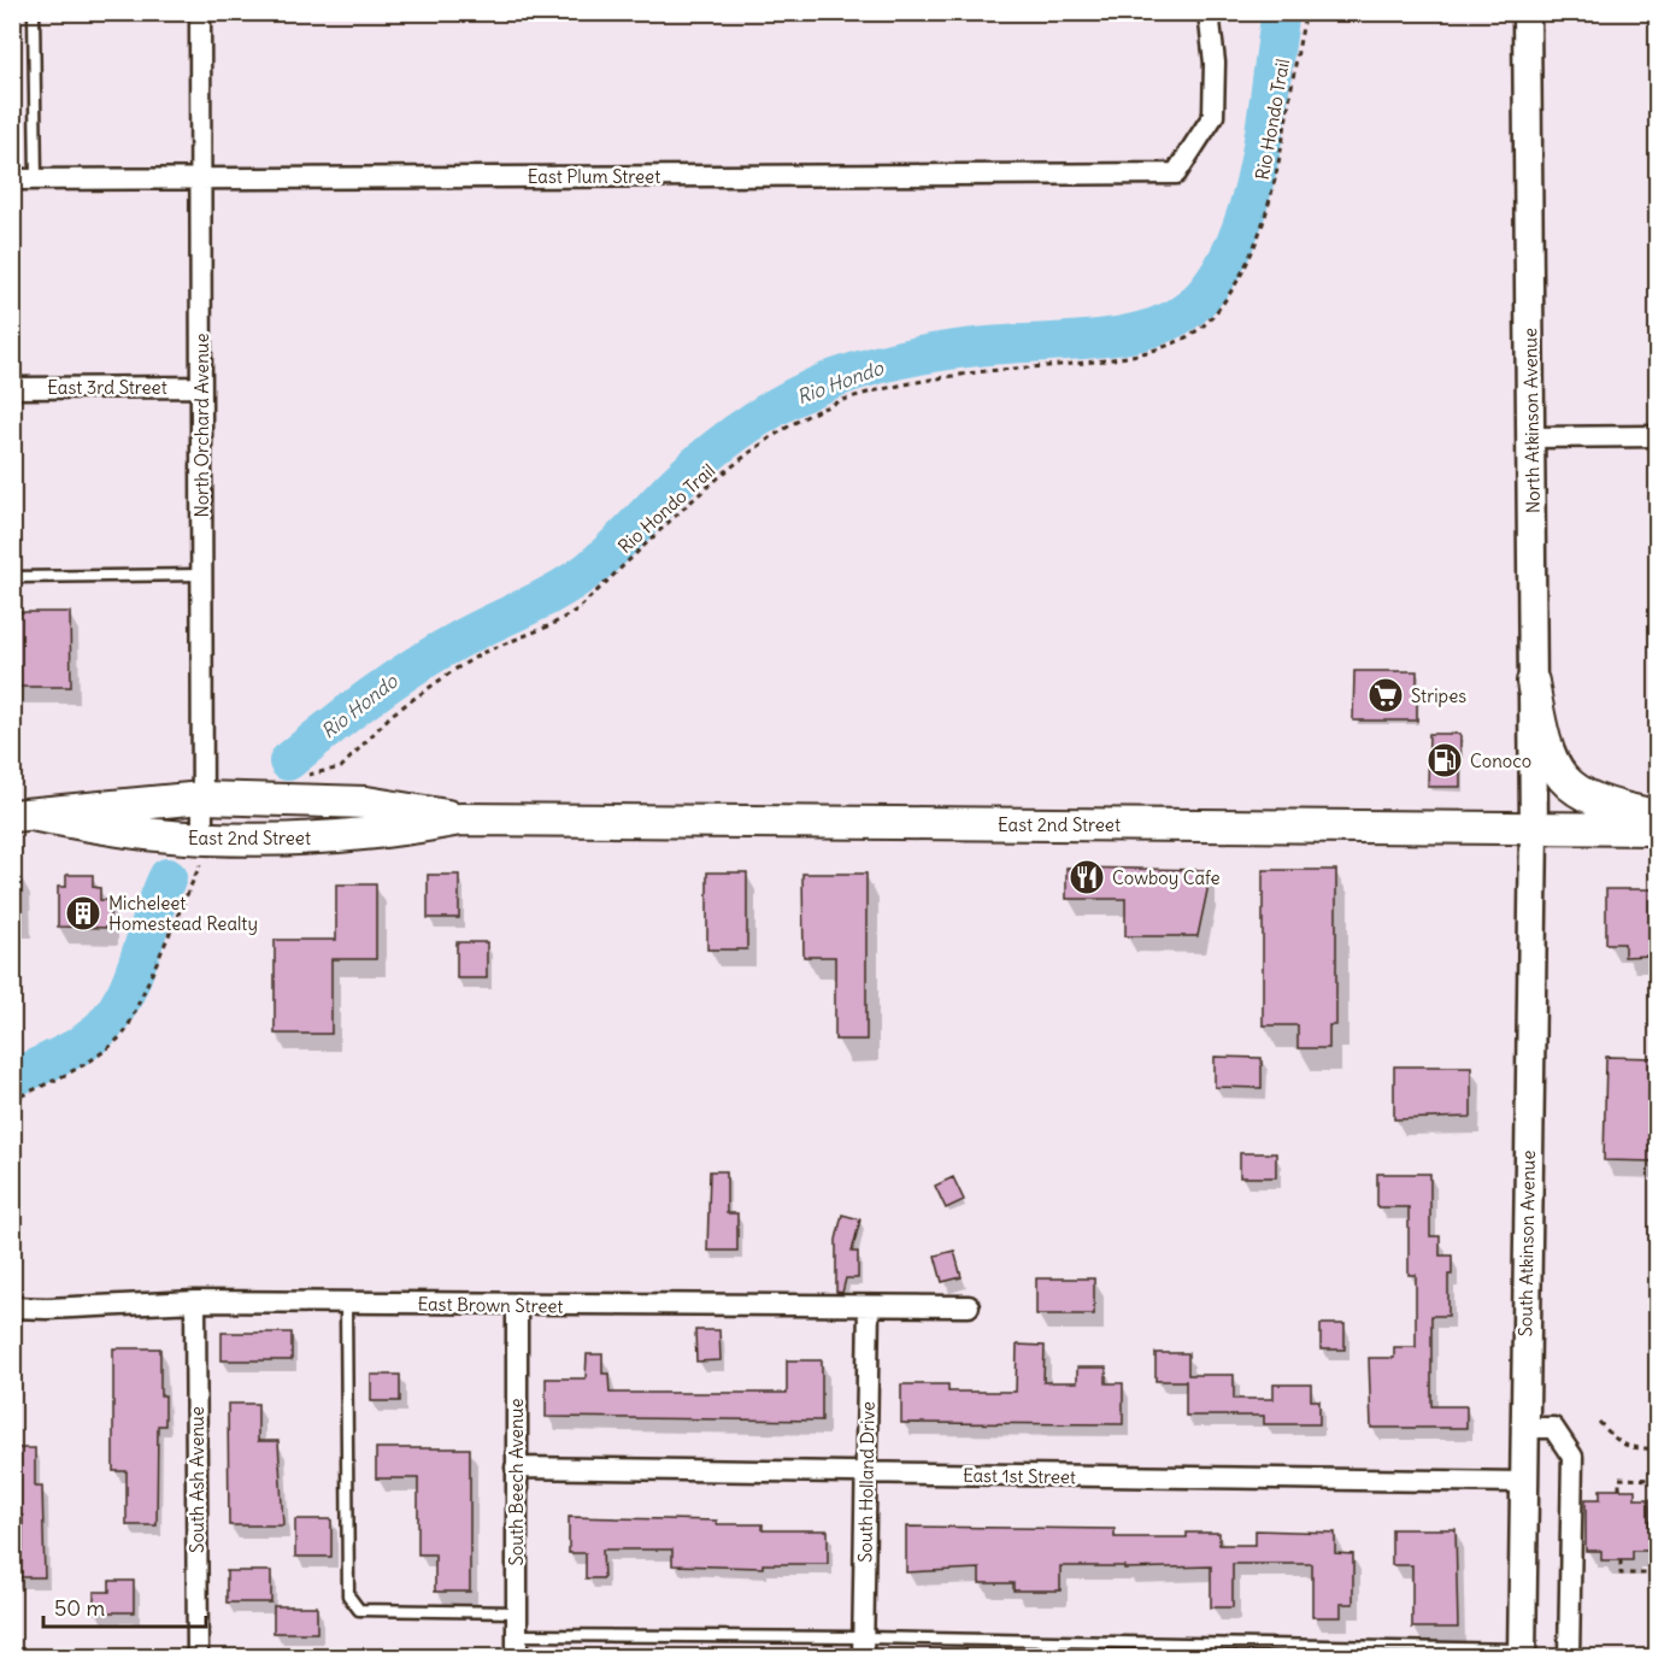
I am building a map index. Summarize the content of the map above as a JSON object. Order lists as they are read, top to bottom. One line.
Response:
{"streets":{"main road":["North Atkinson Avenue","East 2nd Street","South Atkinson Avenue"],"street":["East Plum Street","East 3rd Street","North Orchard Avenue","East Brown Street","East 1st Street","South Ash Avenue","South Beech Avenue","South Holland Drive"],"path":["Rio Hondo Trail"]},"crossings":[["Rio Hondo Trail","East 2nd Street"],["East Plum Street","North Orchard Avenue"],["East 3rd Street","North Orchard Avenue"],["North Atkinson Avenue","East 2nd Street"],["North Atkinson Avenue","South Atkinson Avenue"],["North Orchard Avenue","East 2nd Street"],["East 2nd Street","South Atkinson Avenue"],["South Atkinson Avenue","East 1st Street"],["East Brown Street","South Ash Avenue"],["East Brown Street","South Beech Avenue"],["East Brown Street","South Holland Drive"],["East 1st Street","South Beech Avenue"],["East 1st Street","South Holland Drive"]],"water":["Rio Hondo"],"places":{"supermarket":["Stripes"],"fuel station":["Conoco"],"restaurant":["Cowboy Cafe"],"building":["Micheleet Homestead Realty"]},"scale_bar":"50 m"}
